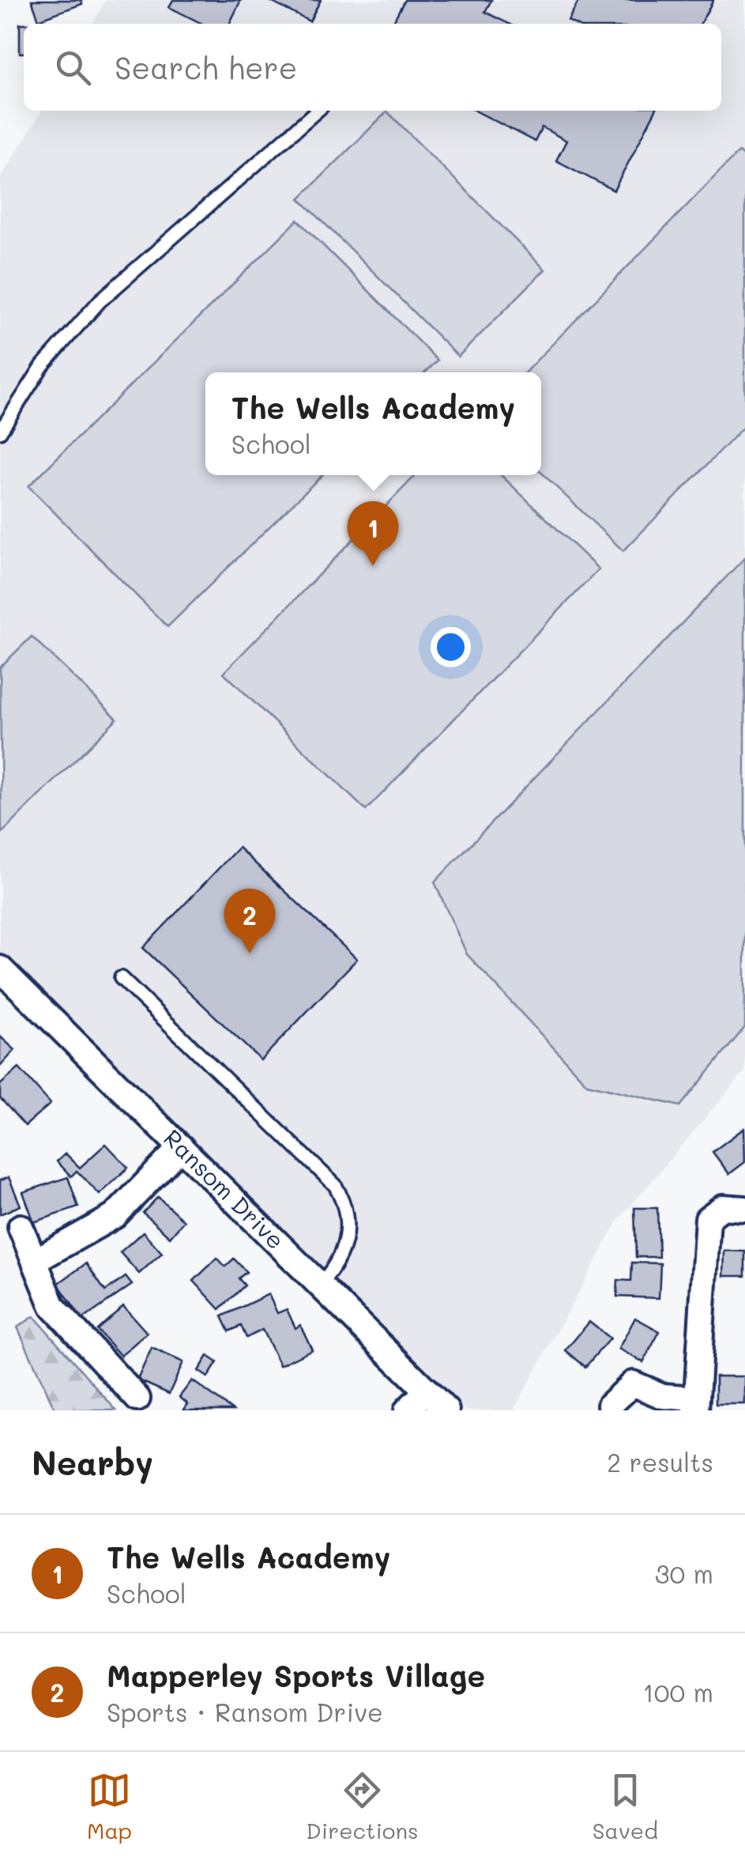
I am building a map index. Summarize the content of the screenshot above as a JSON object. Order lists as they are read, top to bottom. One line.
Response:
{"streets":{"street":["Ransom Drive"]},"page":{"search":"Search here","popup":["The Wells Academy","School"],"pins":["1","2"],"heading":["Nearby","2 results"],"list":[{"mark":"1","name":"The Wells Academy","note":"School","value":"30 m"},{"mark":"2","name":"Mapperley Sports Village","note":"Sports · Ransom Drive","value":"100 m"}],"nav":["Map","Directions","Saved"]}}
